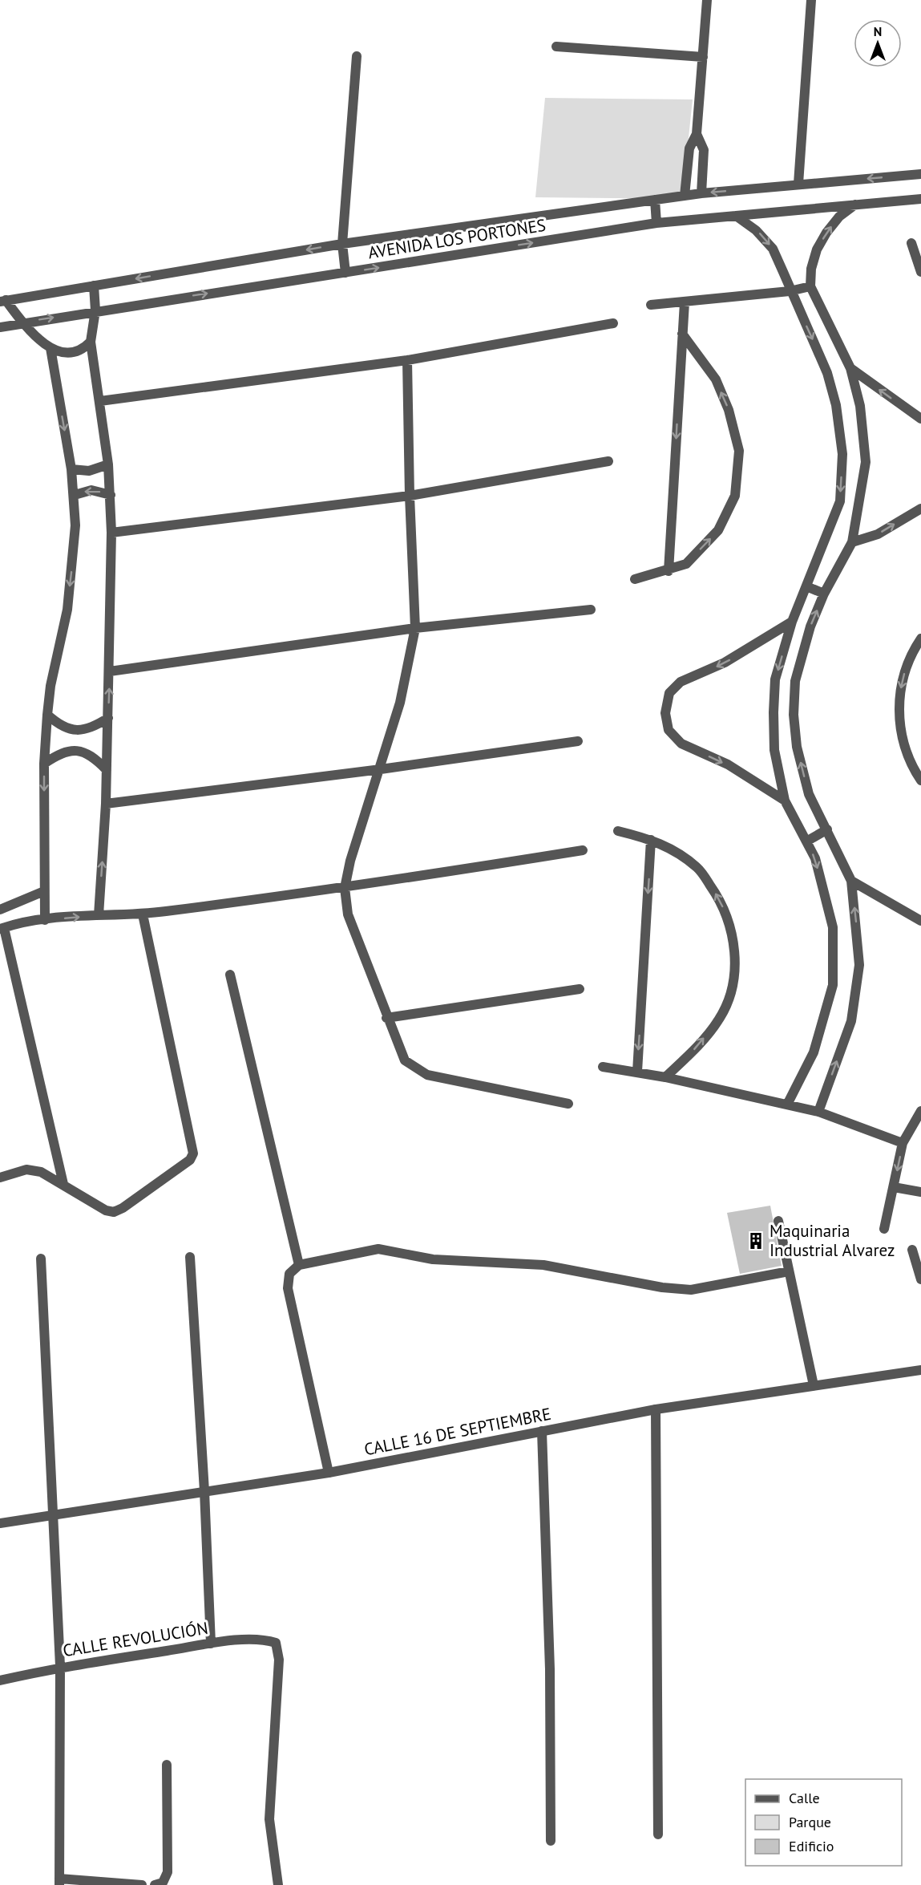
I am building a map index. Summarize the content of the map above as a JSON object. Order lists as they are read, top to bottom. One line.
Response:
{"streets":{"street":["AVENIDA LOS PORTONES","CALLE 16 DE SEPTIEMBRE","CALLE REVOLUCIÓN"]},"places":{"building":["Maquinaria Industrial Alvarez"]},"legend":["Calle","Parque","Edificio"],"north":"top"}
